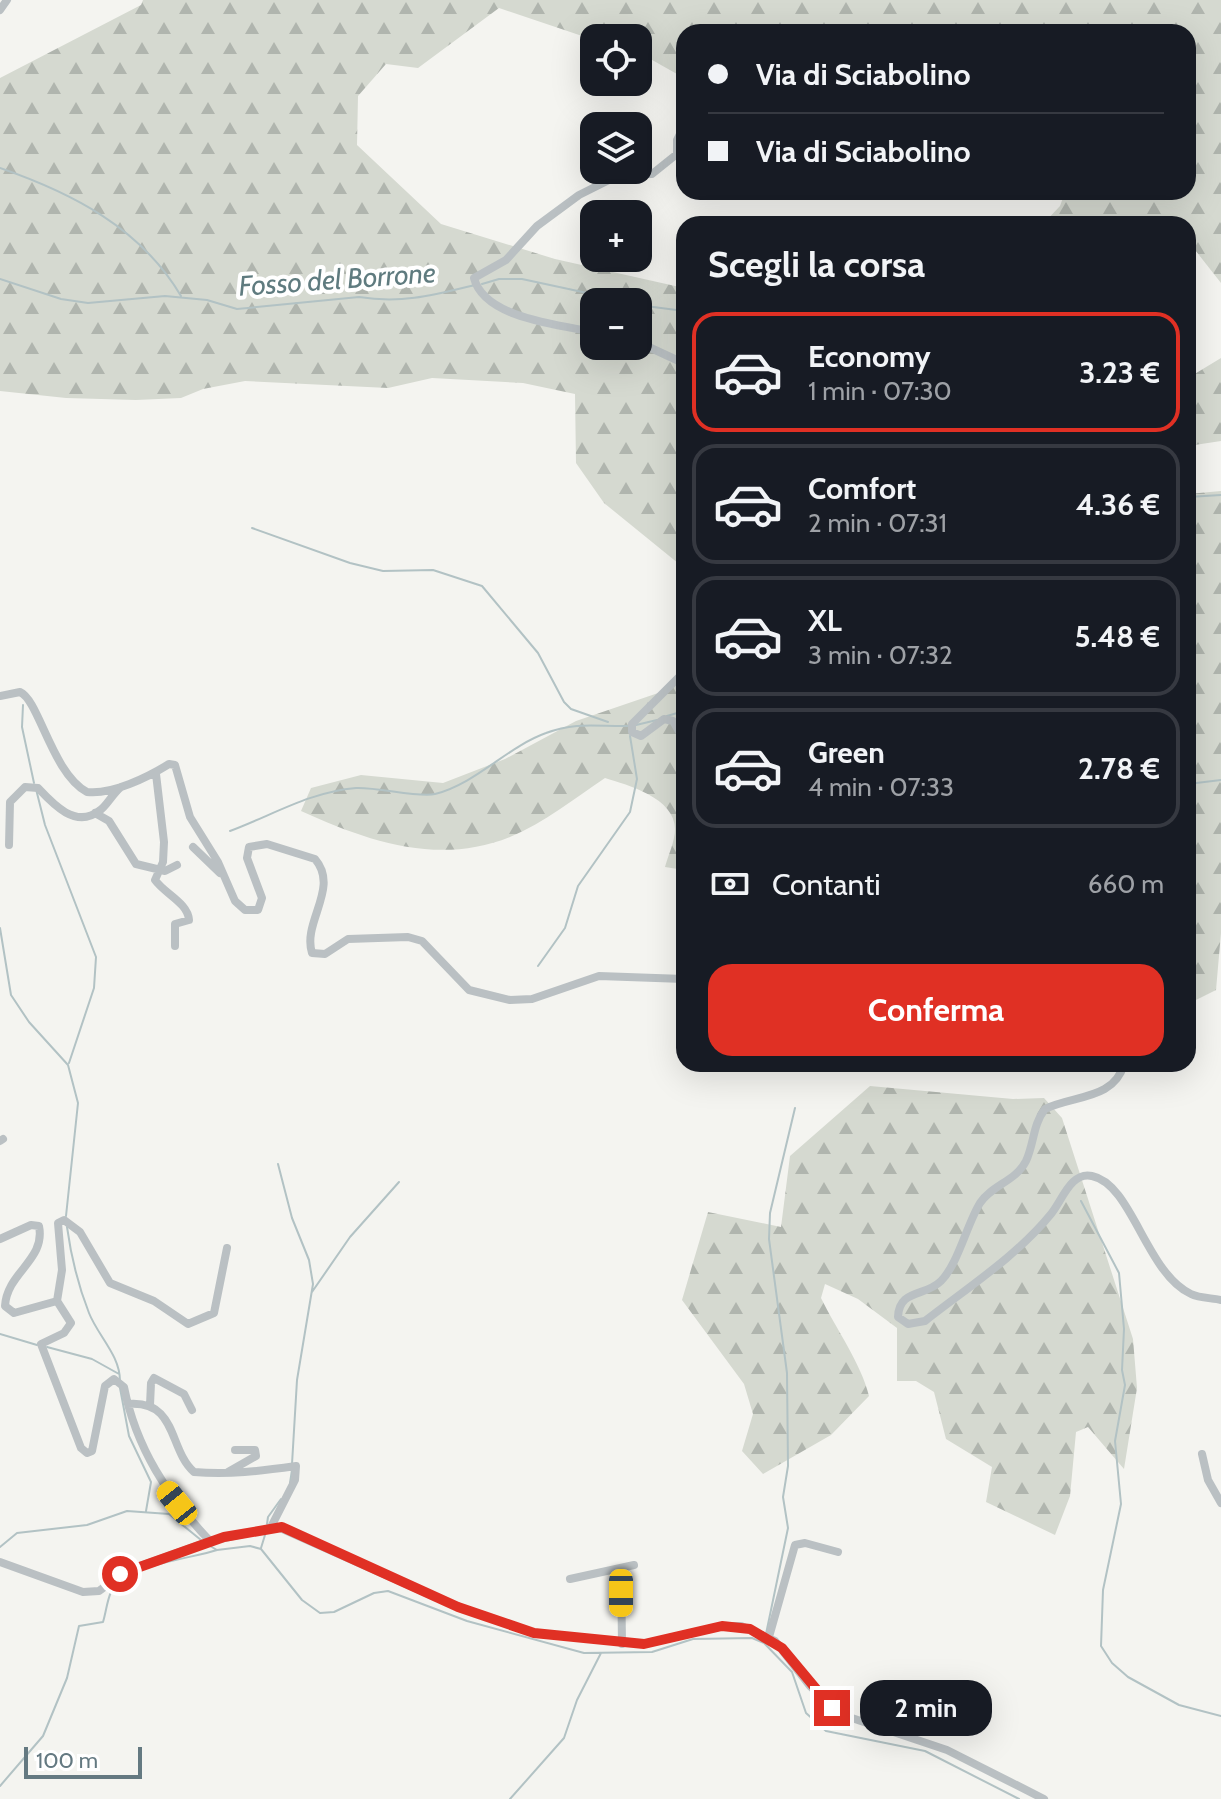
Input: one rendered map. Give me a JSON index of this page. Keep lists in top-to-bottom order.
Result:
{
  "water": ["Fosso del Borrone"],
  "scale_bar": "100 m",
  "page": {
    "map_buttons": ["+", "−"],
    "banner": ["Via di Sciabolino", "Via di Sciabolino"],
    "heading": "Scegli la corsa",
    "list": [
      {
        "name": "Economy",
        "note": "1 min · 07:30",
        "value": "3.23 €"
      },
      {
        "name": "Comfort",
        "note": "2 min · 07:31",
        "value": "4.36 €"
      },
      {
        "name": "XL",
        "note": "3 min · 07:32",
        "value": "5.48 €"
      },
      {
        "name": "Green",
        "note": "4 min · 07:33",
        "value": "2.78 €"
      }
    ],
    "pay": ["Contanti", "660 m"],
    "buttons": "Conferma",
    "bubble": "2 min",
    "scale": "100 m"
  }
}
